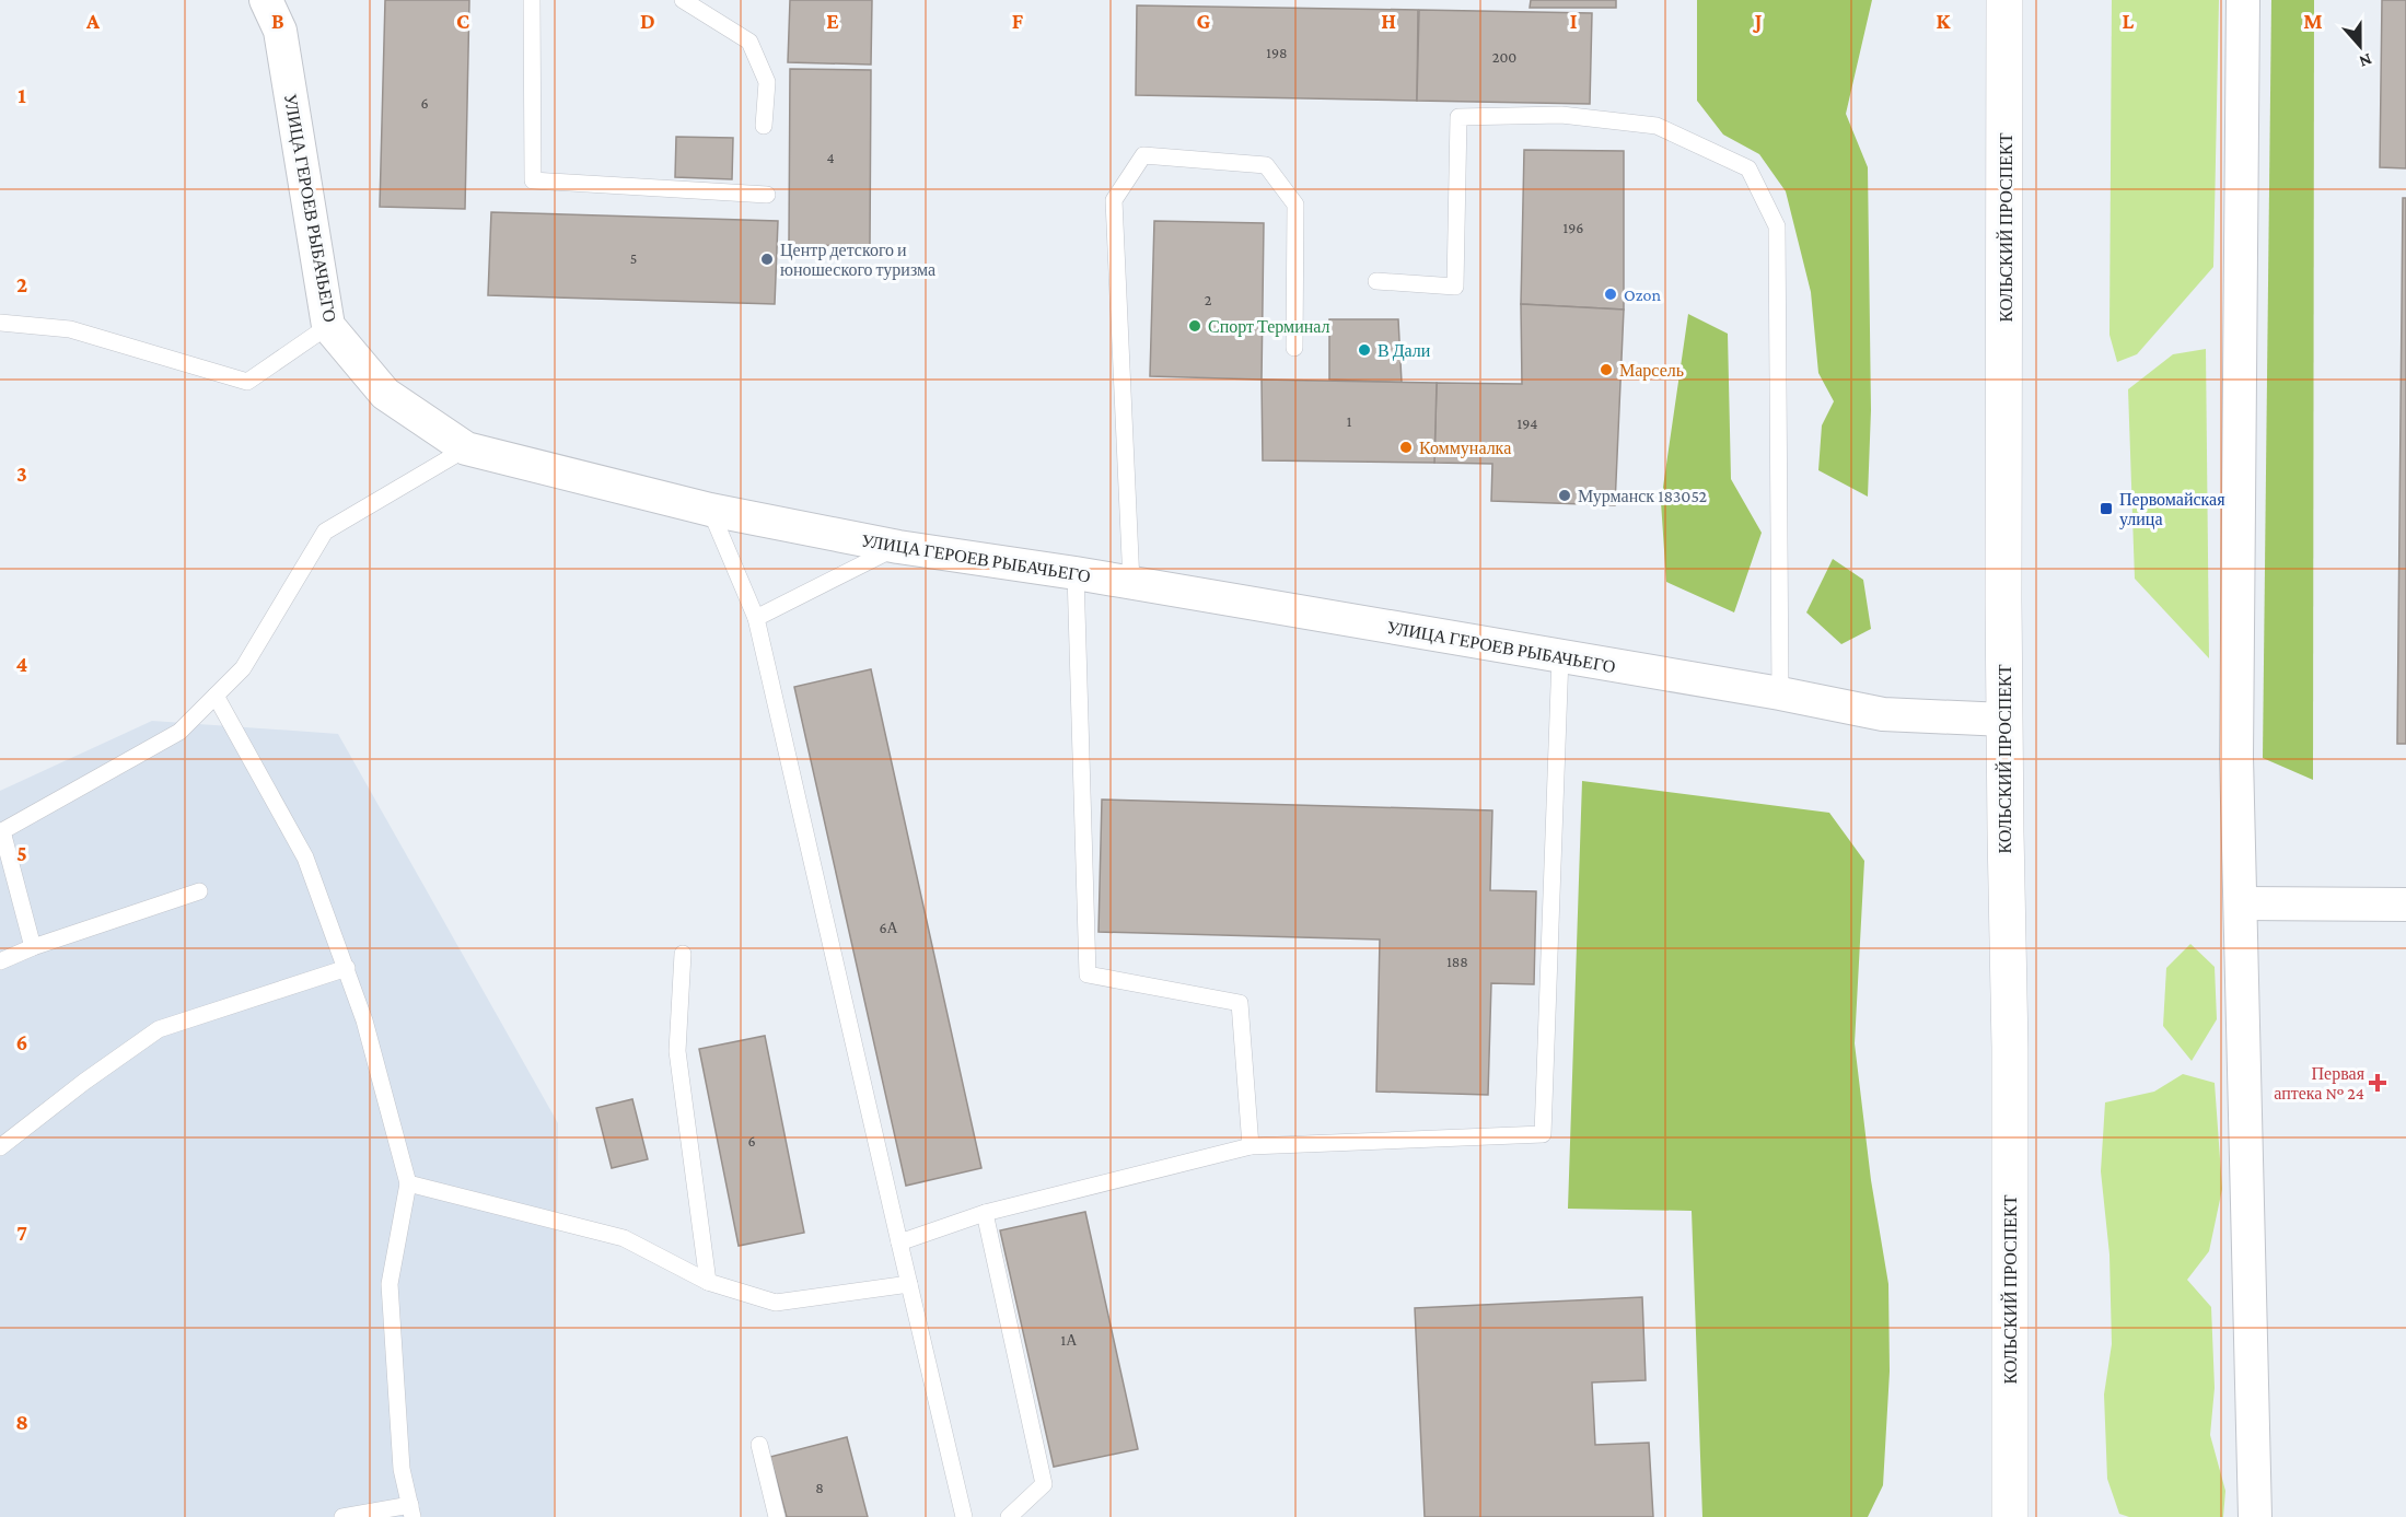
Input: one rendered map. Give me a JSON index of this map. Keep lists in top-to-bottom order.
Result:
{
  "streets": {
    "main road": ["КОЛЬСКИЙ ПРОСПЕКТ"],
    "street": ["УЛИЦА ГЕРОЕВ РЫБАЧЬЕГО"]
  },
  "crossings": [
    ["УЛИЦА ГЕРОЕВ РЫБАЧЬЕГО", "КОЛЬСКИЙ ПРОСПЕКТ"]
  ],
  "places": {
    "other": [
      "Центр детского и юношеского туризма",
      "Ozon",
      "Спорт Терминал",
      "В Дали",
      "Марсель",
      "Коммуналка",
      "Мурманск 183052"
    ],
    "transit": ["Первомайская улица"],
    "health": ["Первая аптека № 24"]
  },
  "house_numbers": [
    "198",
    "200",
    "6",
    "4",
    "196",
    "5",
    "2",
    "1",
    "194",
    "6А",
    "188",
    "6",
    "1А",
    "8"
  ],
  "north": "bottom",
  "grid": {
    "columns": [
      "A",
      "B",
      "C",
      "D",
      "E",
      "F",
      "G",
      "H",
      "I",
      "J",
      "K",
      "L",
      "M"
    ],
    "rows": [
      "1",
      "2",
      "3",
      "4",
      "5",
      "6",
      "7",
      "8"
    ]
  }
}
